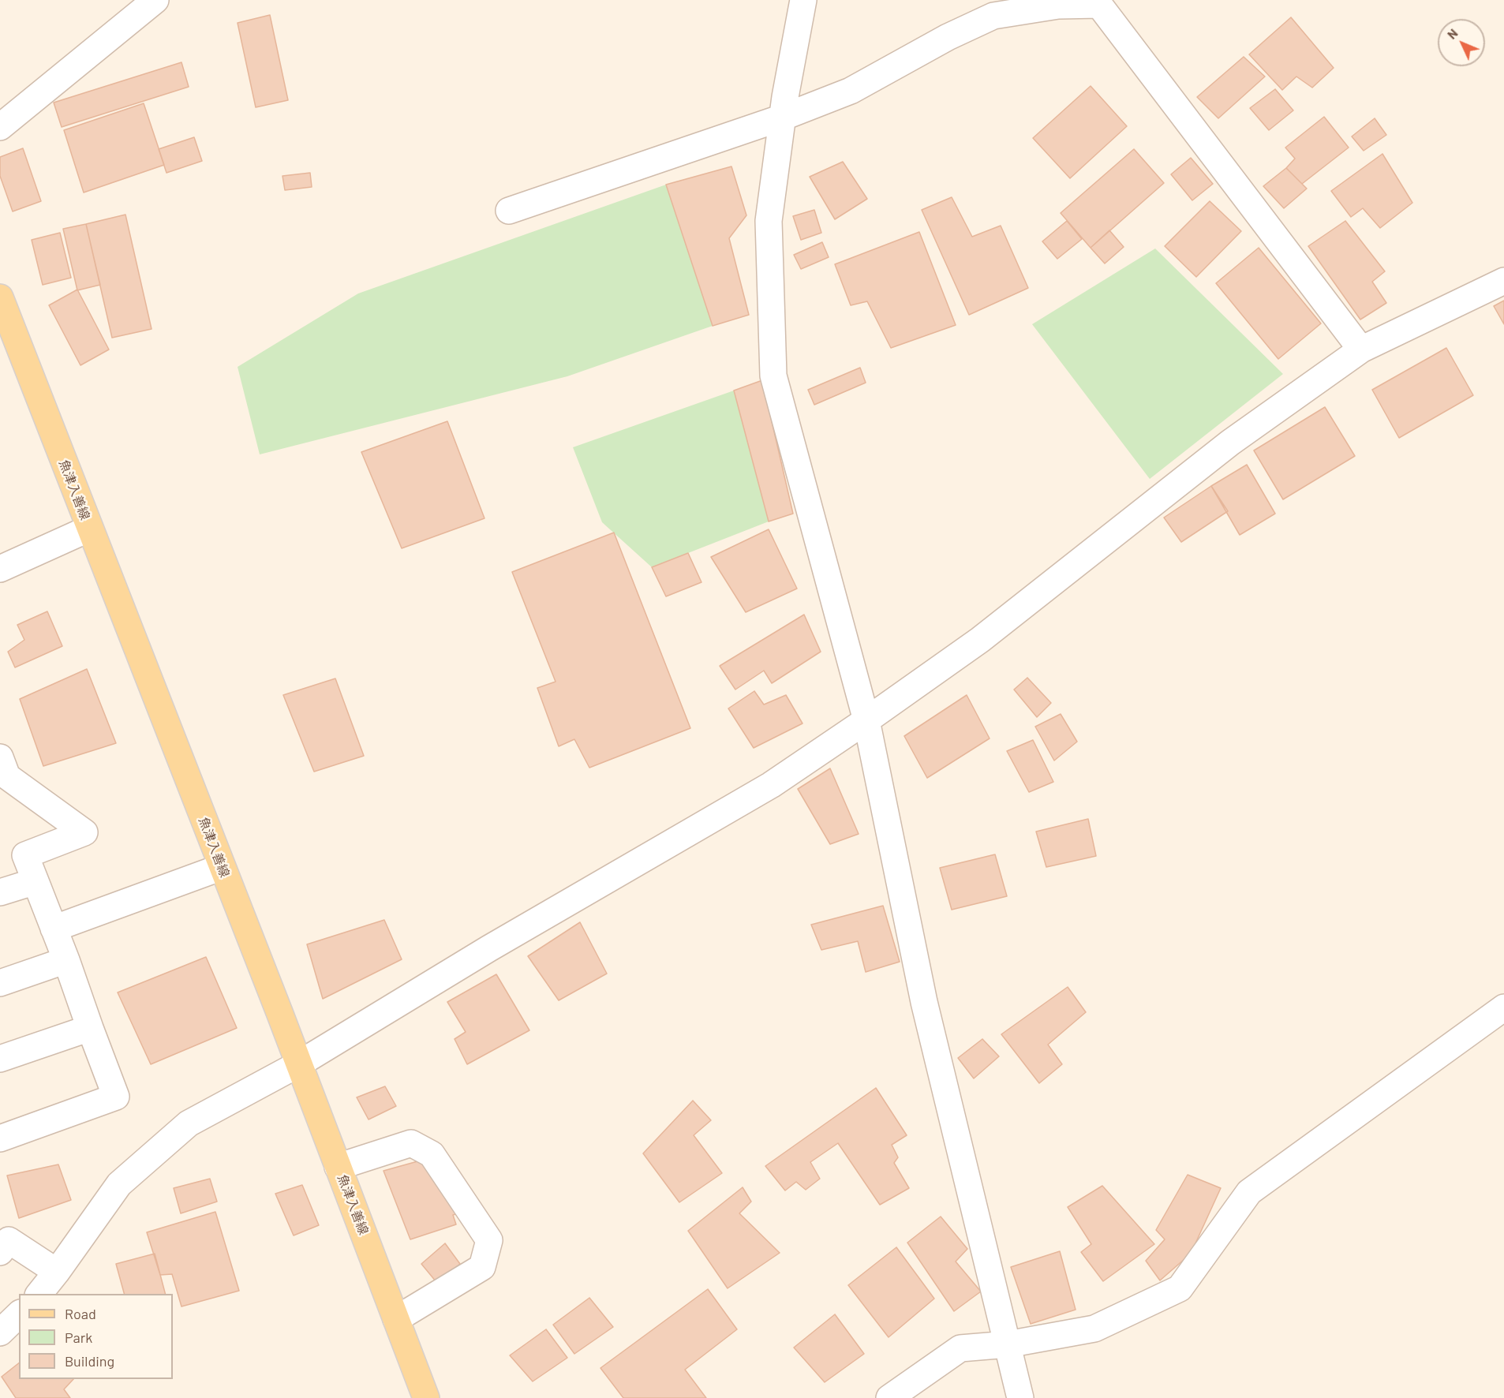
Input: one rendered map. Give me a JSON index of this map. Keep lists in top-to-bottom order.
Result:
{
  "streets": {
    "main road": ["魚津入善線"]
  },
  "legend": ["Road", "Park", "Building"],
  "north": "top left"
}
